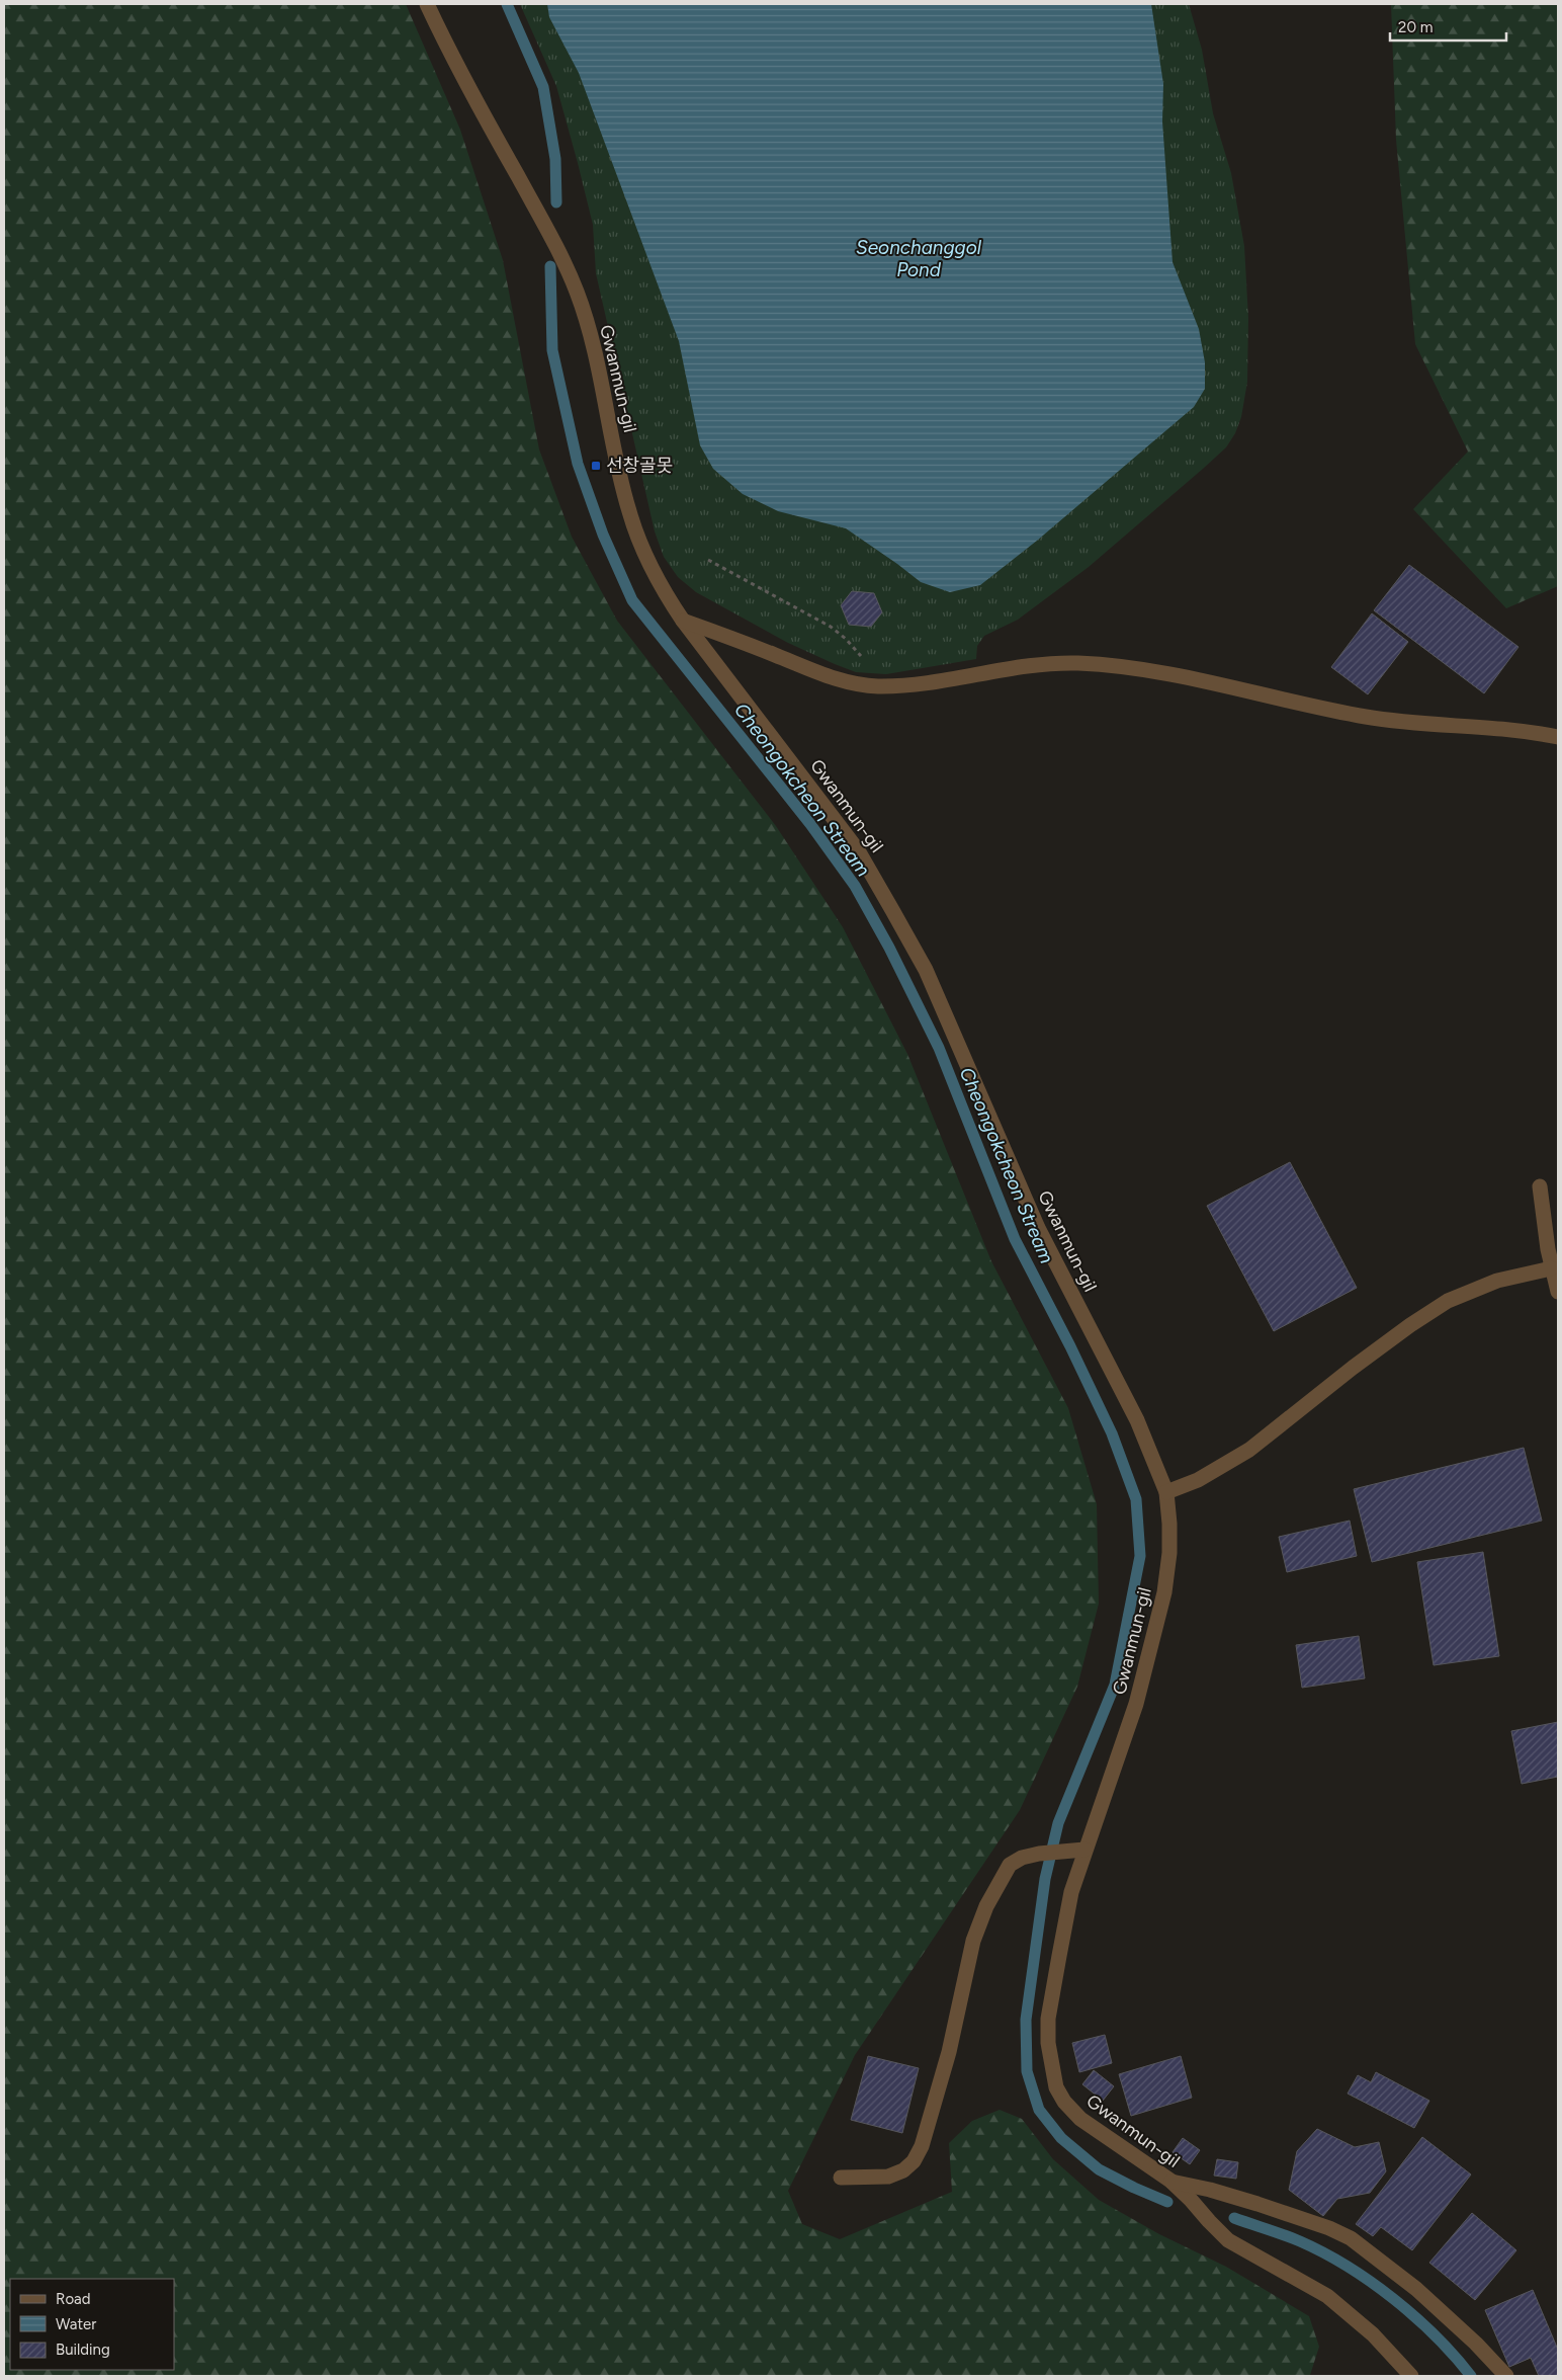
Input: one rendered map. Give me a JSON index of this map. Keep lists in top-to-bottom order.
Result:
{
  "streets": {
    "street": ["Gwanmun-gil"]
  },
  "water": ["Seonchanggol Pond", "Cheongokcheon Stream"],
  "places": {
    "transit": ["선창골못"]
  },
  "legend": ["Road", "Water", "Building"],
  "scale_bar": "20 m"
}
